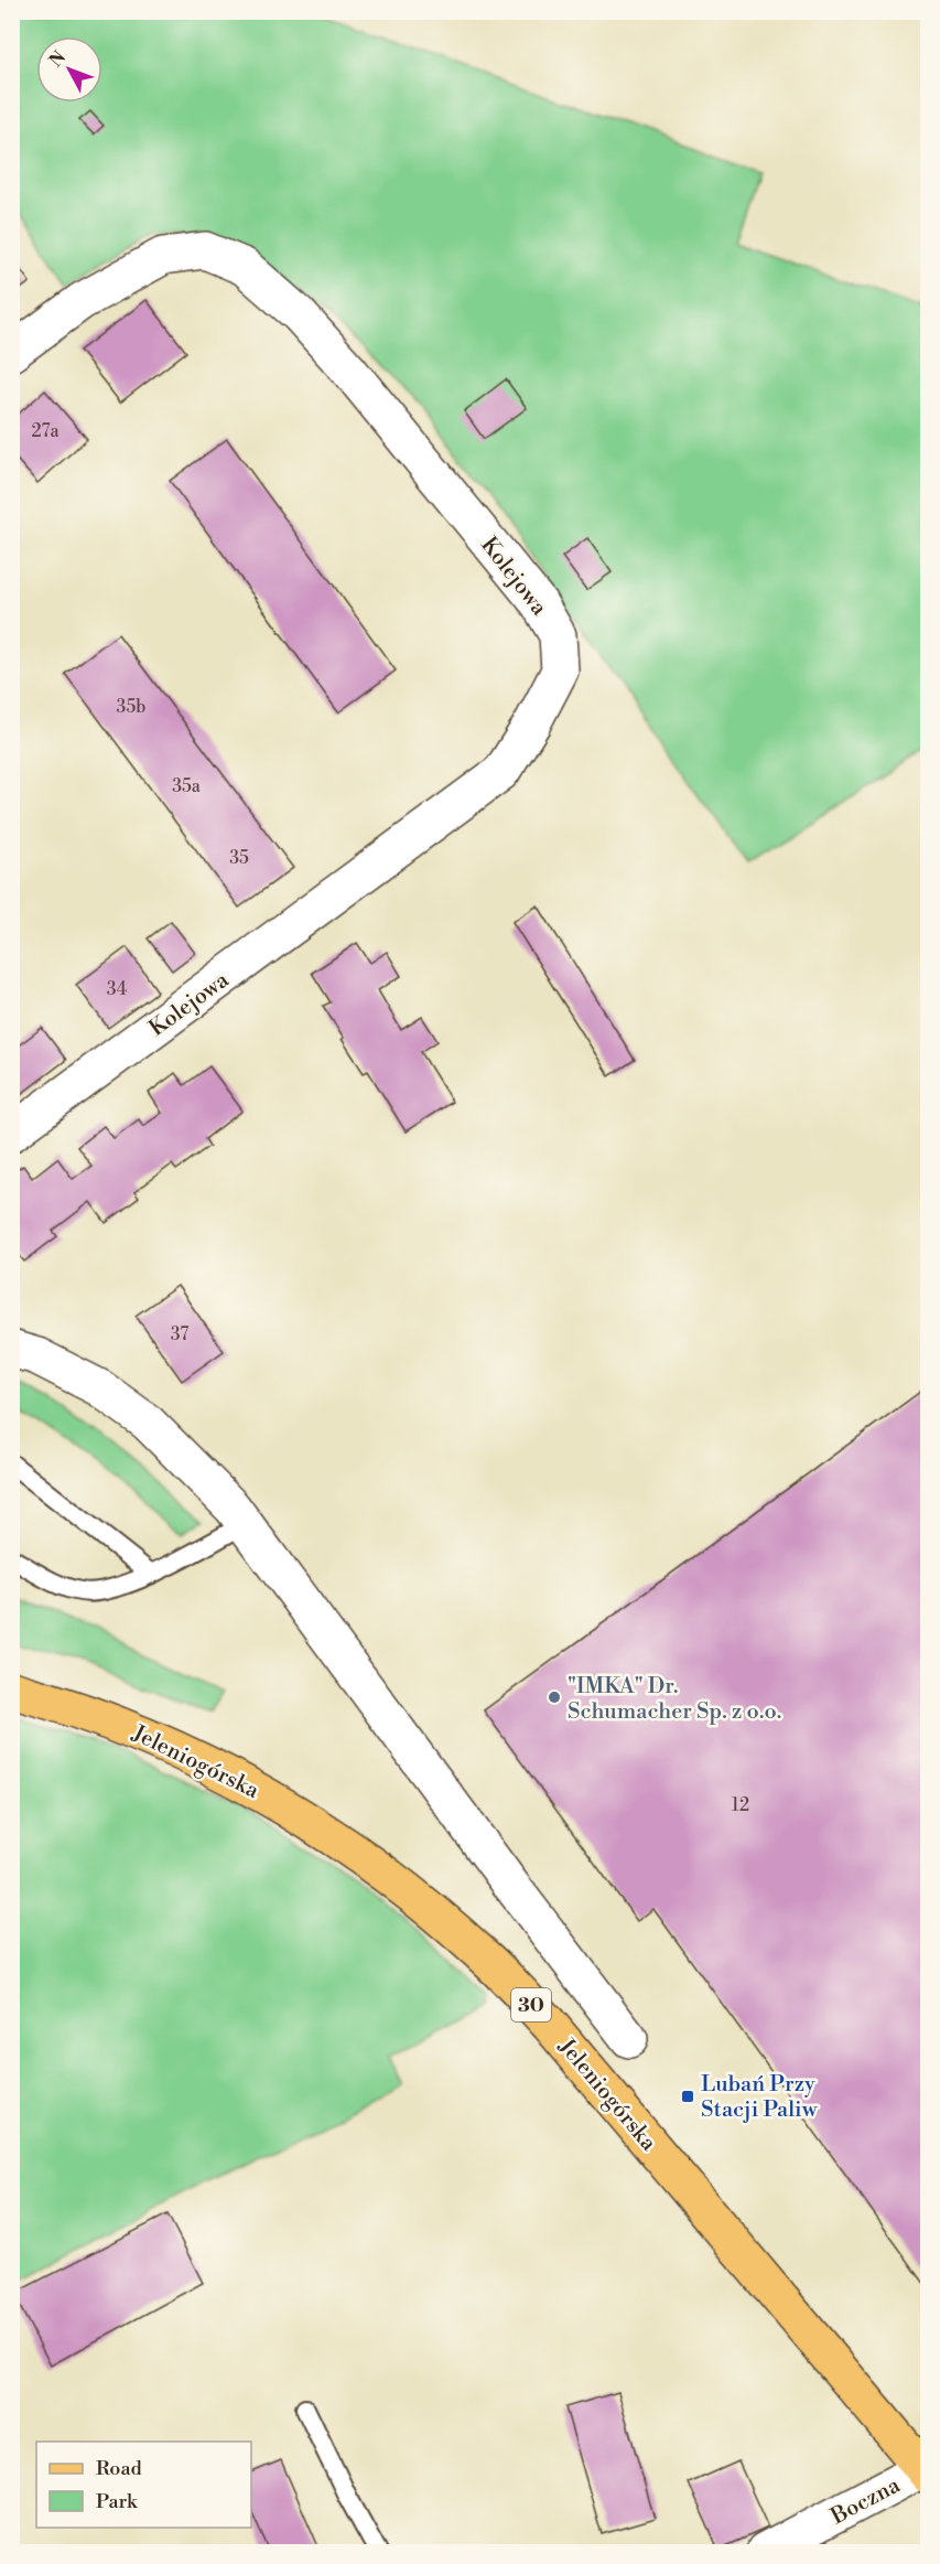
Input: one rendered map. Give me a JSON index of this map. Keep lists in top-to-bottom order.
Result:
{
  "streets": {
    "main road": ["Jeleniogórska", "30"],
    "street": ["Kolejowa", "Boczna"]
  },
  "crossings": [
    ["Jeleniogórska", "Boczna"]
  ],
  "places": {
    "other": ["\"IMKA\" Dr. Schumacher Sp. z o.o."],
    "transit": ["Lubań Przy Stacji Paliw"]
  },
  "house_numbers": [
    "27a",
    "35b",
    "35a",
    "35",
    "34",
    "37",
    "12"
  ],
  "legend": ["Road", "Park"],
  "north": "top left"
}
